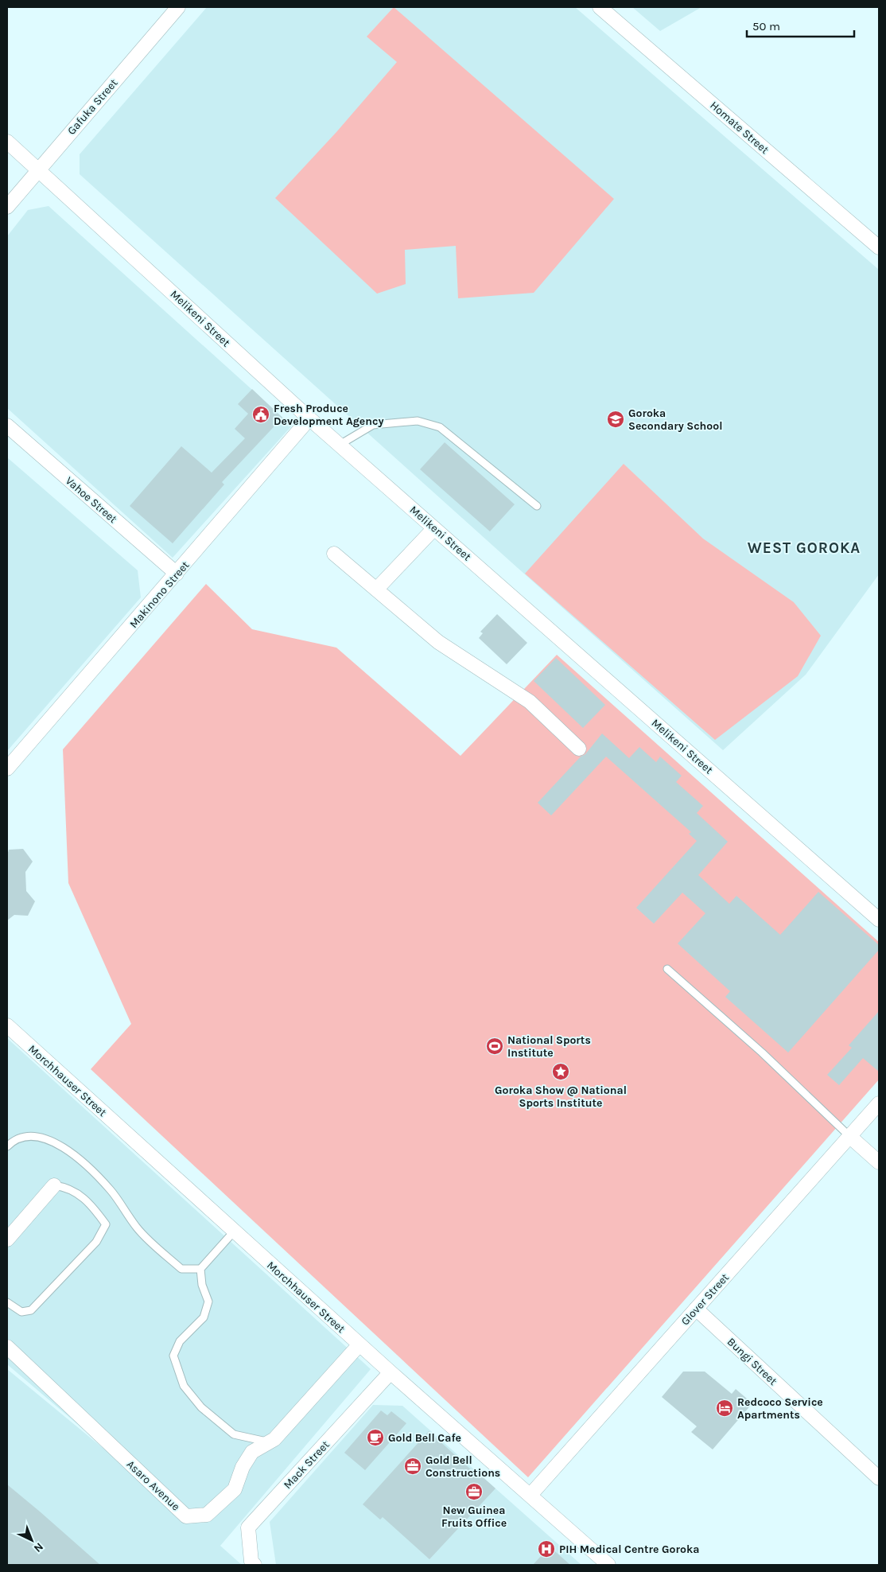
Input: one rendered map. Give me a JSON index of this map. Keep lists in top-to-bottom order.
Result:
{
  "streets": {
    "street": [
      "Gafuka Street",
      "Homate Street",
      "Melikeni Street",
      "Vahoe Street",
      "Makinono Street",
      "Morchhauser Street",
      "Glover Street",
      "Bungi Street",
      "Mack Street",
      "Asaro Avenue"
    ]
  },
  "crossings": [
    ["Gafuka Street", "Melikeni Street"],
    ["Melikeni Street", "Makinono Street"],
    ["Vahoe Street", "Makinono Street"],
    ["Morchhauser Street", "Glover Street"],
    ["Morchhauser Street", "Mack Street"],
    ["Morchhauser Street", "Asaro Avenue"],
    ["Glover Street", "Bungi Street"]
  ],
  "districts": ["WEST GOROKA"],
  "places": {
    "public building": ["Fresh Produce Development Agency"],
    "school or university": ["Goroka Secondary School"],
    "sports": ["National Sports Institute"],
    "place": ["Goroka Show @ National Sports Institute"],
    "hotel": ["Redcoco Service Apartments"],
    "cafe": ["Gold Bell Cafe"],
    "office": ["Gold Bell Constructions", "New Guinea Fruits Office"],
    "hospital": ["PIH Medical Centre Goroka"]
  },
  "scale_bar": "50 m",
  "north": "bottom right"
}
